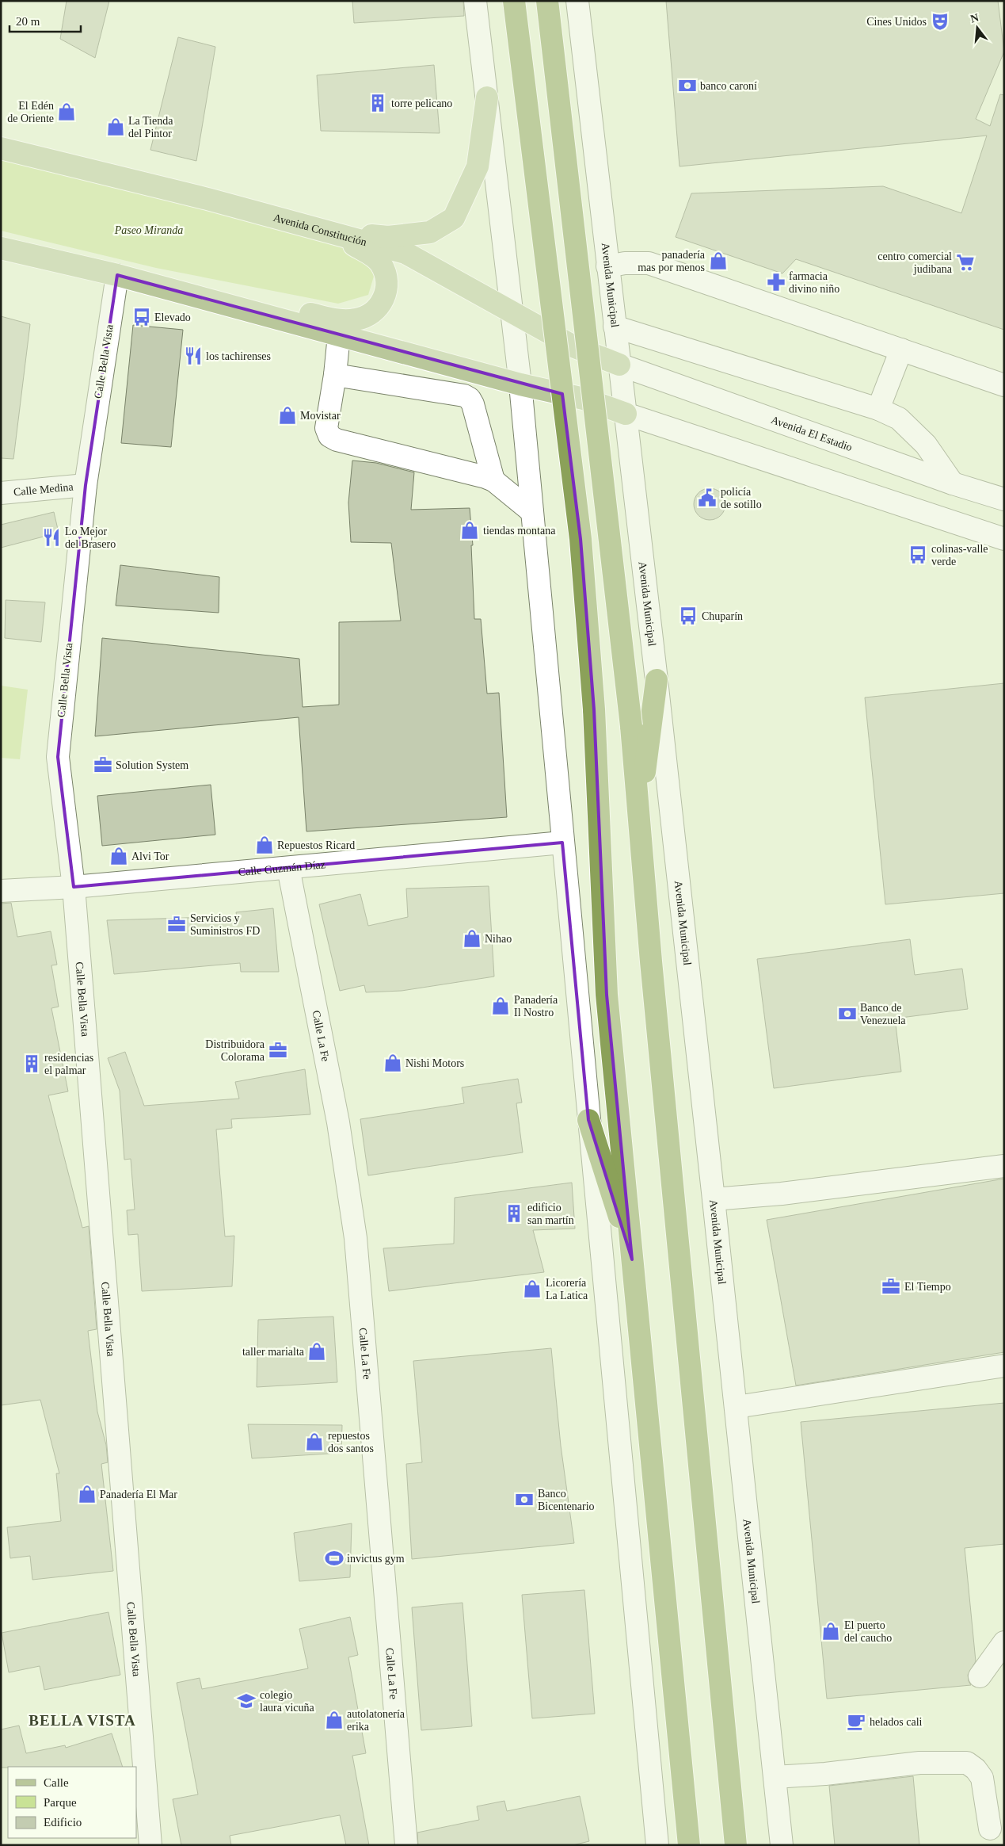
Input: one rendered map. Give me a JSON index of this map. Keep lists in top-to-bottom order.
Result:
{
  "streets": {
    "main road": ["Avenida Constitución"],
    "street": [
      "Avenida Municipal",
      "Calle Bella Vista",
      "Avenida El Estadio",
      "Calle Medina",
      "Calle Guzmán Díaz",
      "Calle La Fe"
    ]
  },
  "crossings": [
    ["Avenida Constitución", "Avenida Municipal"],
    ["Avenida Constitución", "Avenida El Estadio"],
    ["Avenida Municipal", "Avenida El Estadio"],
    ["Calle Bella Vista", "Calle Medina"],
    ["Calle Bella Vista", "Calle Guzmán Díaz"],
    ["Calle Guzmán Díaz", "Calle La Fe"]
  ],
  "districts": ["BELLA VISTA"],
  "parks": ["Paseo Miranda"],
  "places": {
    "theatre": ["Cines Unidos"],
    "bank": ["banco caroní", "Banco de Venezuela", "Banco Bicentenario"],
    "building": ["torre pelicano", "residencias el palmar", "edificio san martín"],
    "shop": [
      "El Edén de Oriente",
      "La Tienda del Pintor",
      "panadería mas por menos",
      "Movistar",
      "tiendas montana",
      "Repuestos Ricard",
      "Alvi Tor",
      "Nihao",
      "Panadería Il Nostro",
      "Nishi Motors",
      "Licorería La Latica",
      "taller marialta",
      "repuestos dos santos",
      "Panadería El Mar",
      "El puerto del caucho",
      "autolatonería erika"
    ],
    "supermarket": ["centro comercial judibana"],
    "pharmacy": ["farmacia divino niño"],
    "bus stop": ["Elevado", "colinas-valle verde", "Chuparín"],
    "restaurant": ["los tachirenses", "Lo Mejor del Brasero"],
    "public building": ["policía de sotillo"],
    "office": [
      "Solution System",
      "Servicios y Suministros FD",
      "Distribuidora Colorama",
      "El Tiempo"
    ],
    "sports": ["invictus gym"],
    "school or university": ["colegio laura vicuña"],
    "cafe": ["helados cali"]
  },
  "legend": ["Calle", "Parque", "Edificio"],
  "scale_bar": "20 m",
  "north": "top"
}
